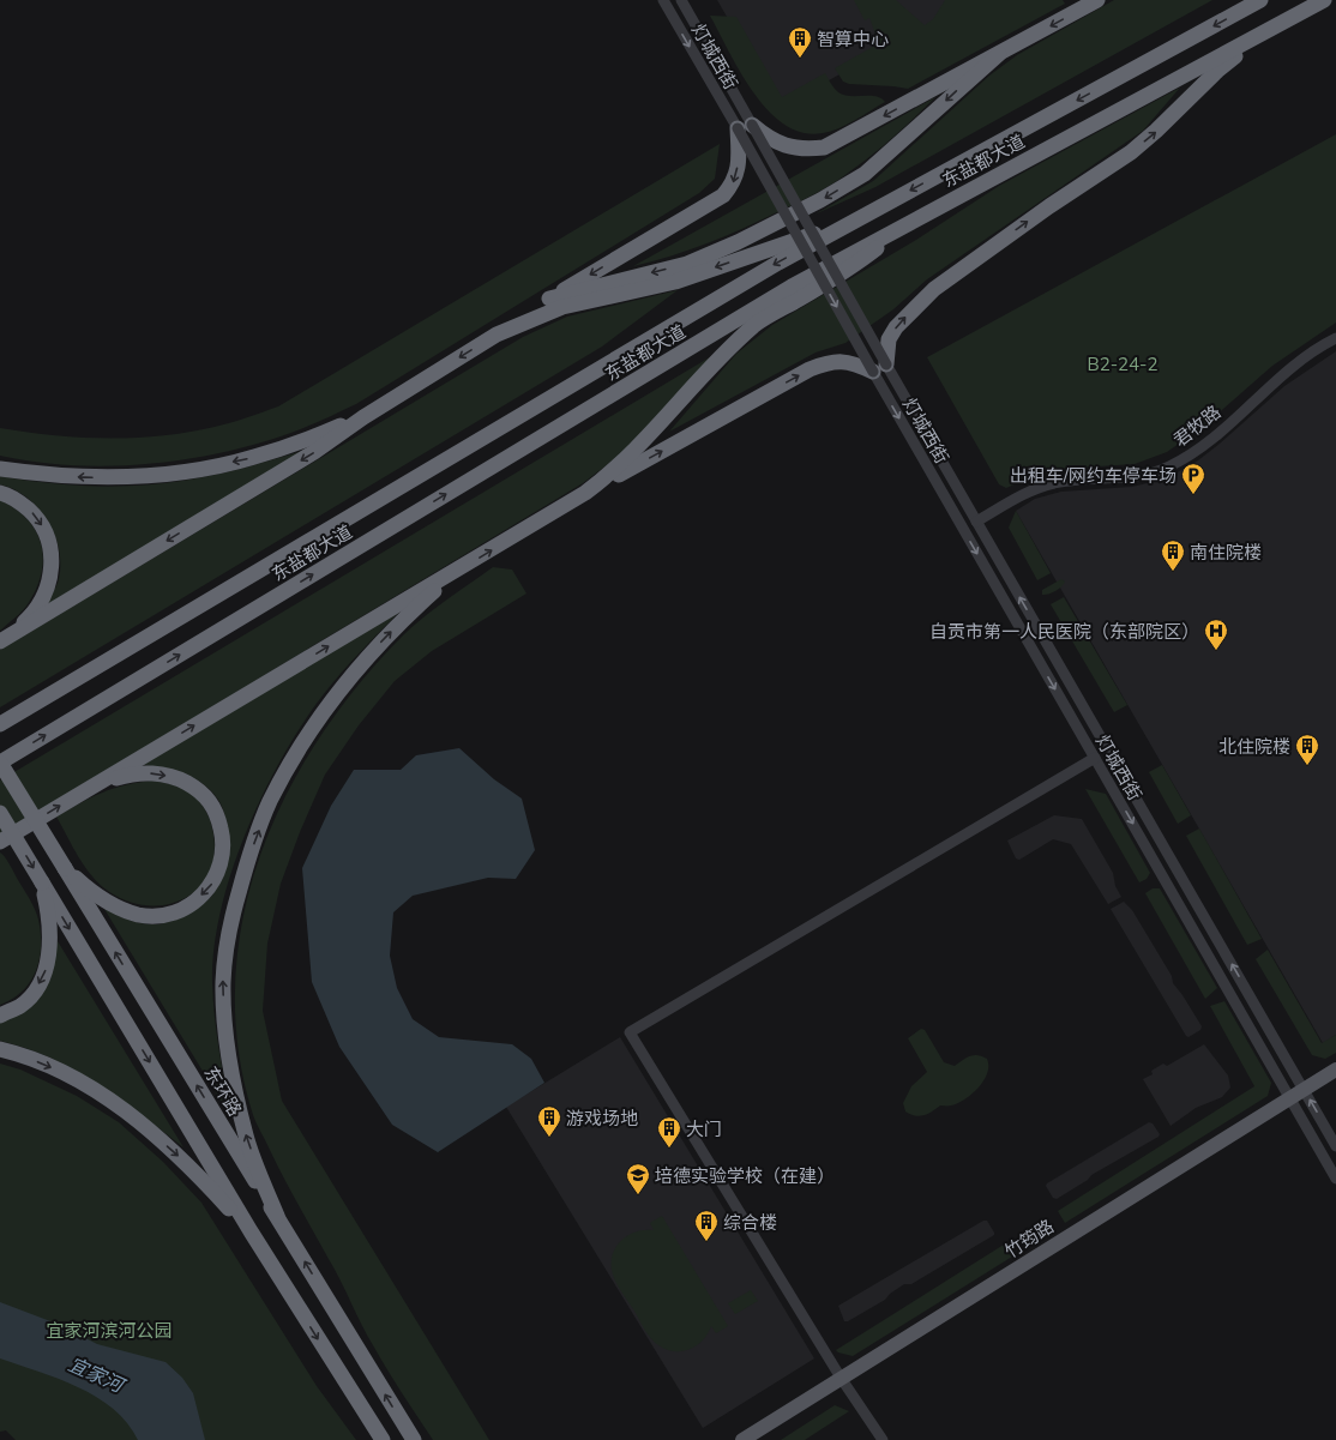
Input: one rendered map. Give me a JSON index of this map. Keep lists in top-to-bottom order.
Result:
{
  "streets": {
    "highway": ["东盐都大道", "东环路"],
    "main road": ["竹筠路"],
    "street": ["灯城西街", "君牧路"]
  },
  "crossings": [
    ["灯城西街", "君牧路"],
    ["灯城西街", "竹筠路"],
    ["东盐都大道", "东环路"]
  ],
  "water": ["宜家河"],
  "parks": ["B2-24-2", "宜家河滨河公园"],
  "places": {
    "building": [
      "智算中心",
      "南住院楼",
      "北住院楼",
      "游戏场地",
      "大门",
      "综合楼"
    ],
    "parking": ["出租车/网约车停车场"],
    "hospital": ["自贡市第一人民医院（东部院区）"],
    "school or university": ["培德实验学校（在建）"]
  }
}
